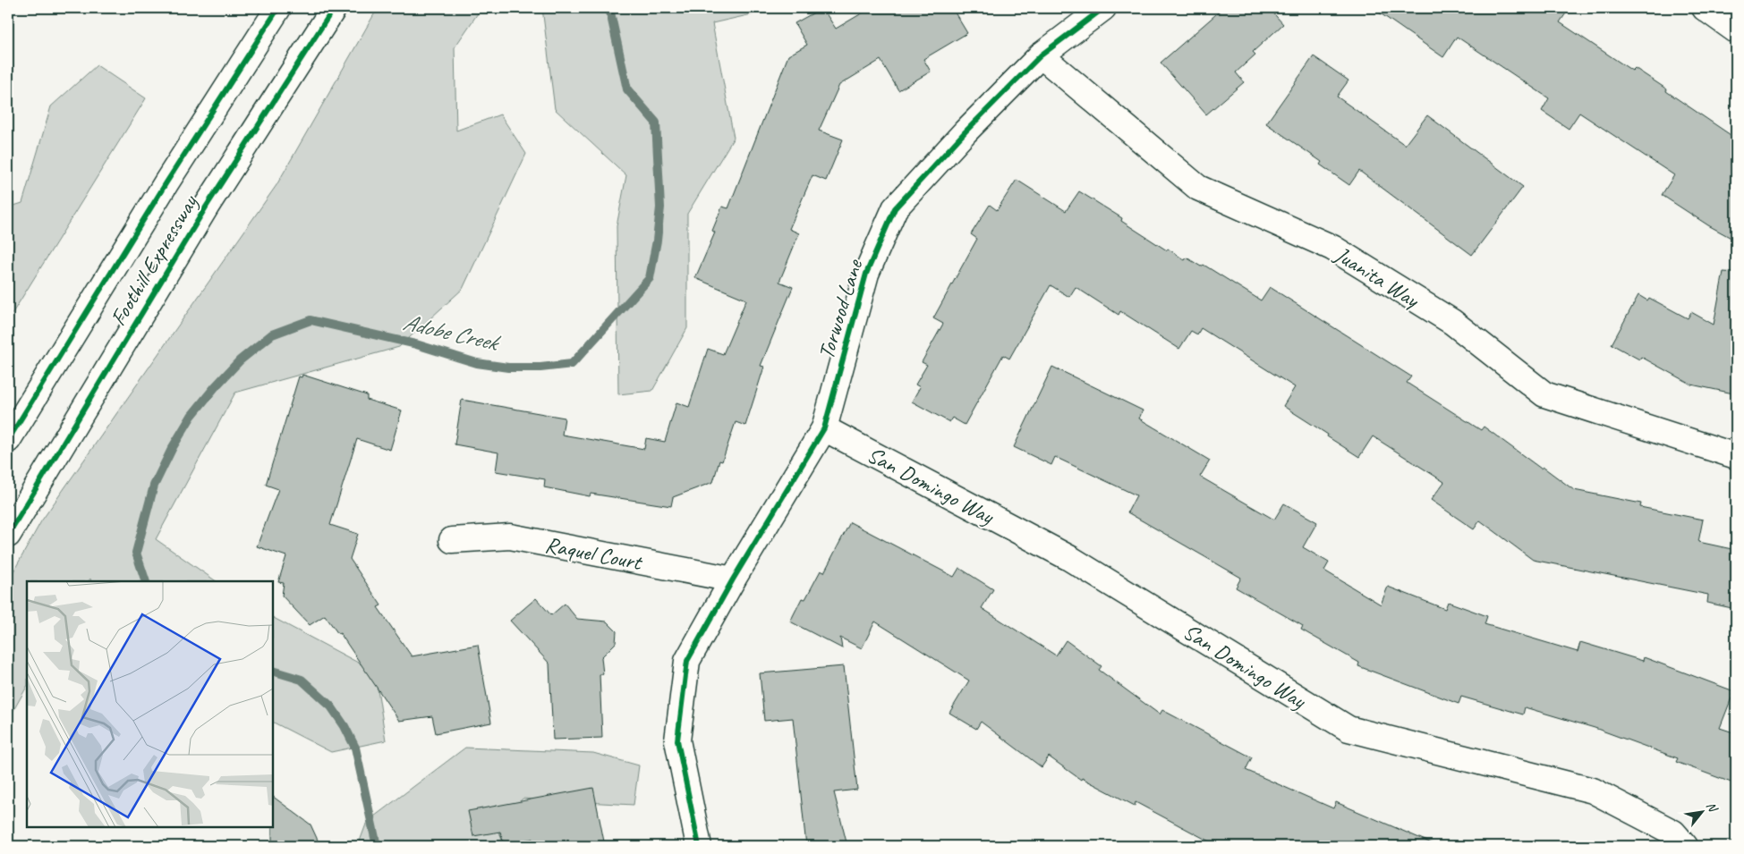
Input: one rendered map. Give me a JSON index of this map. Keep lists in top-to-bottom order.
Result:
{
  "streets": {
    "main road": [
      "Foothill Expressway",
      "Juanita Way",
      "Torwood Lane",
      "San Domingo Way",
      "Raquel Court"
    ]
  },
  "crossings": [
    ["Juanita Way", "Torwood Lane"],
    ["Torwood Lane", "San Domingo Way"],
    ["Torwood Lane", "Raquel Court"]
  ],
  "water": ["Adobe Creek"],
  "north": "top right"
}
